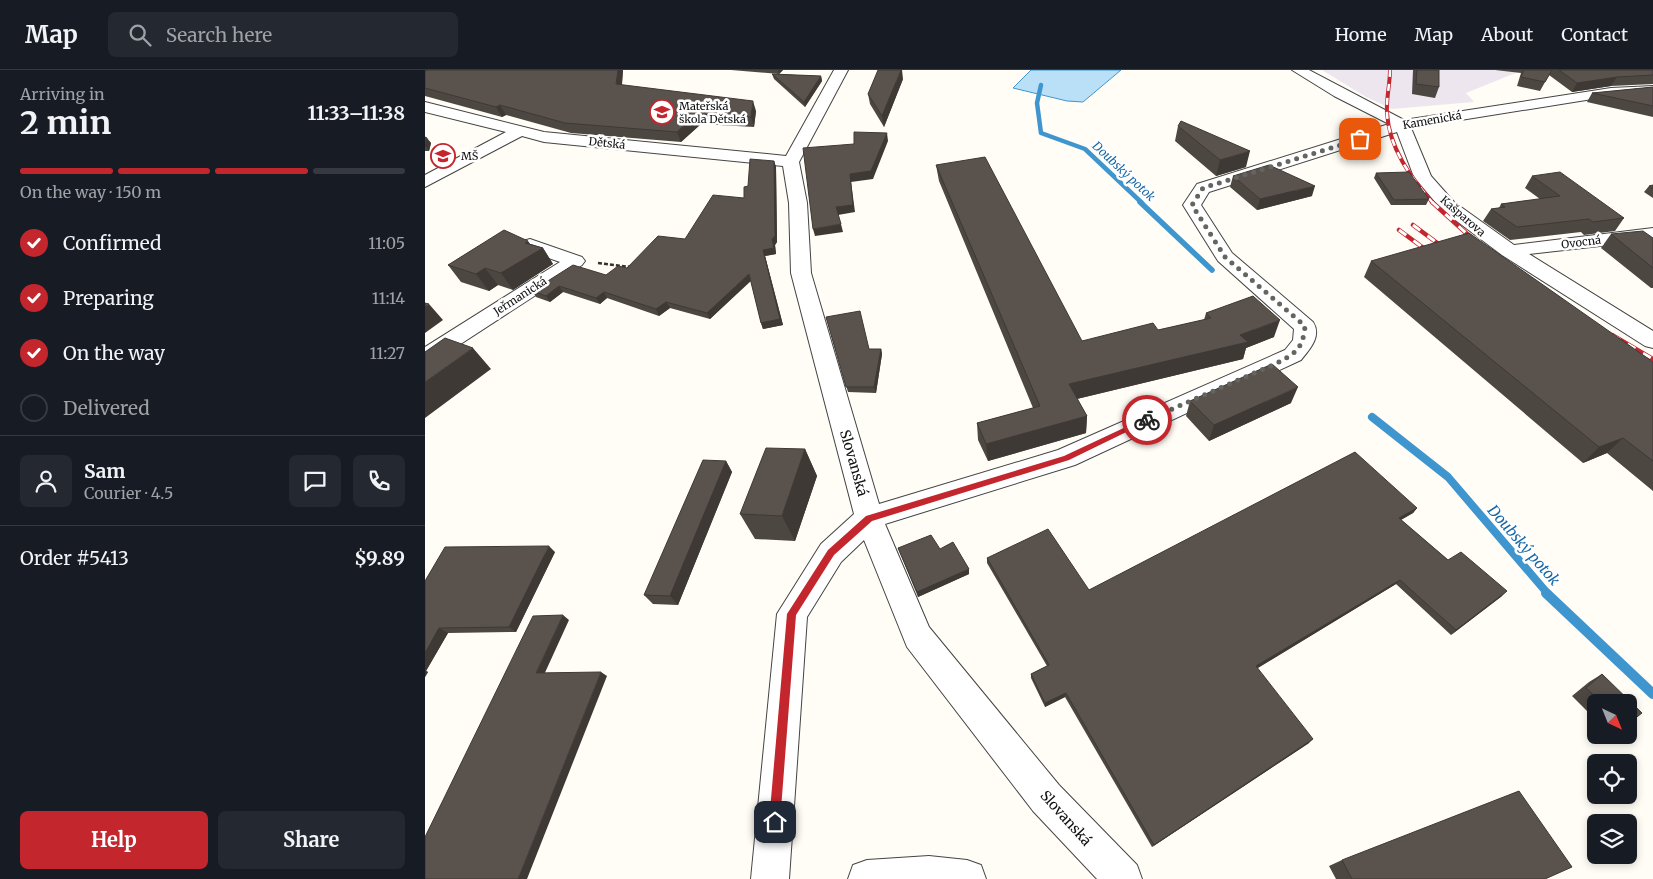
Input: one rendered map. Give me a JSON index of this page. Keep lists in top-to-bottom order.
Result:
{
  "streets": {
    "street": [
      "Kamenická",
      "Dětská",
      "Kašparova",
      "Ovocná",
      "Jeřmanická",
      "Slovanská"
    ]
  },
  "crossings": [
    ["Kamenická", "Kašparova"],
    ["Kamenická", "Slovanská"],
    ["Dětská", "Slovanská"],
    ["Kašparova", "Ovocná"]
  ],
  "water": ["Doubský potok"],
  "places": {
    "school or university": ["Mateřská škola Dětská", "MŠ"]
  },
  "north": "bottom right",
  "page": {
    "header": "Map",
    "search": "Search here",
    "nav": [
      "Home",
      "Map",
      "About",
      "Contact"
    ],
    "heading": ["2 min", "Arriving in", "11:33–11:38"],
    "panel": [
      "Sam",
      "Courier · 4.5",
      "Order #5413",
      "$9.89"
    ],
    "bar": "On the way · 150 m",
    "list": [
      ["Confirmed", "11:05"],
      ["Preparing", "11:14"],
      ["On the way", "11:27"],
      "Delivered"
    ],
    "buttons": ["Help", "Share"]
  }
}
